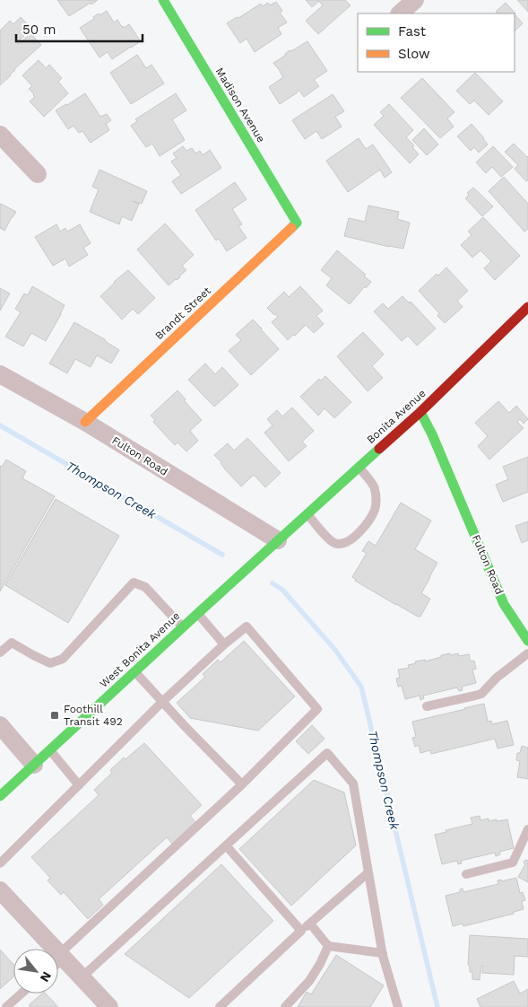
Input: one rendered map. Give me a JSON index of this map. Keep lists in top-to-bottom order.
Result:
{
  "streets": {
    "street": [
      "Madison Avenue",
      "Brandt Street",
      "Bonita Avenue",
      "Fulton Road",
      "West Bonita Avenue"
    ]
  },
  "crossings": [
    ["Madison Avenue", "Brandt Street"],
    ["Brandt Street", "Fulton Road"],
    ["Bonita Avenue", "Fulton Road"],
    ["Bonita Avenue", "West Bonita Avenue"],
    ["Fulton Road", "West Bonita Avenue"]
  ],
  "water": ["Thompson Creek"],
  "places": {
    "transit": ["Foothill Transit 492"]
  },
  "legend": ["Fast", "Slow"],
  "scale_bar": "50 m",
  "north": "bottom right"
}
